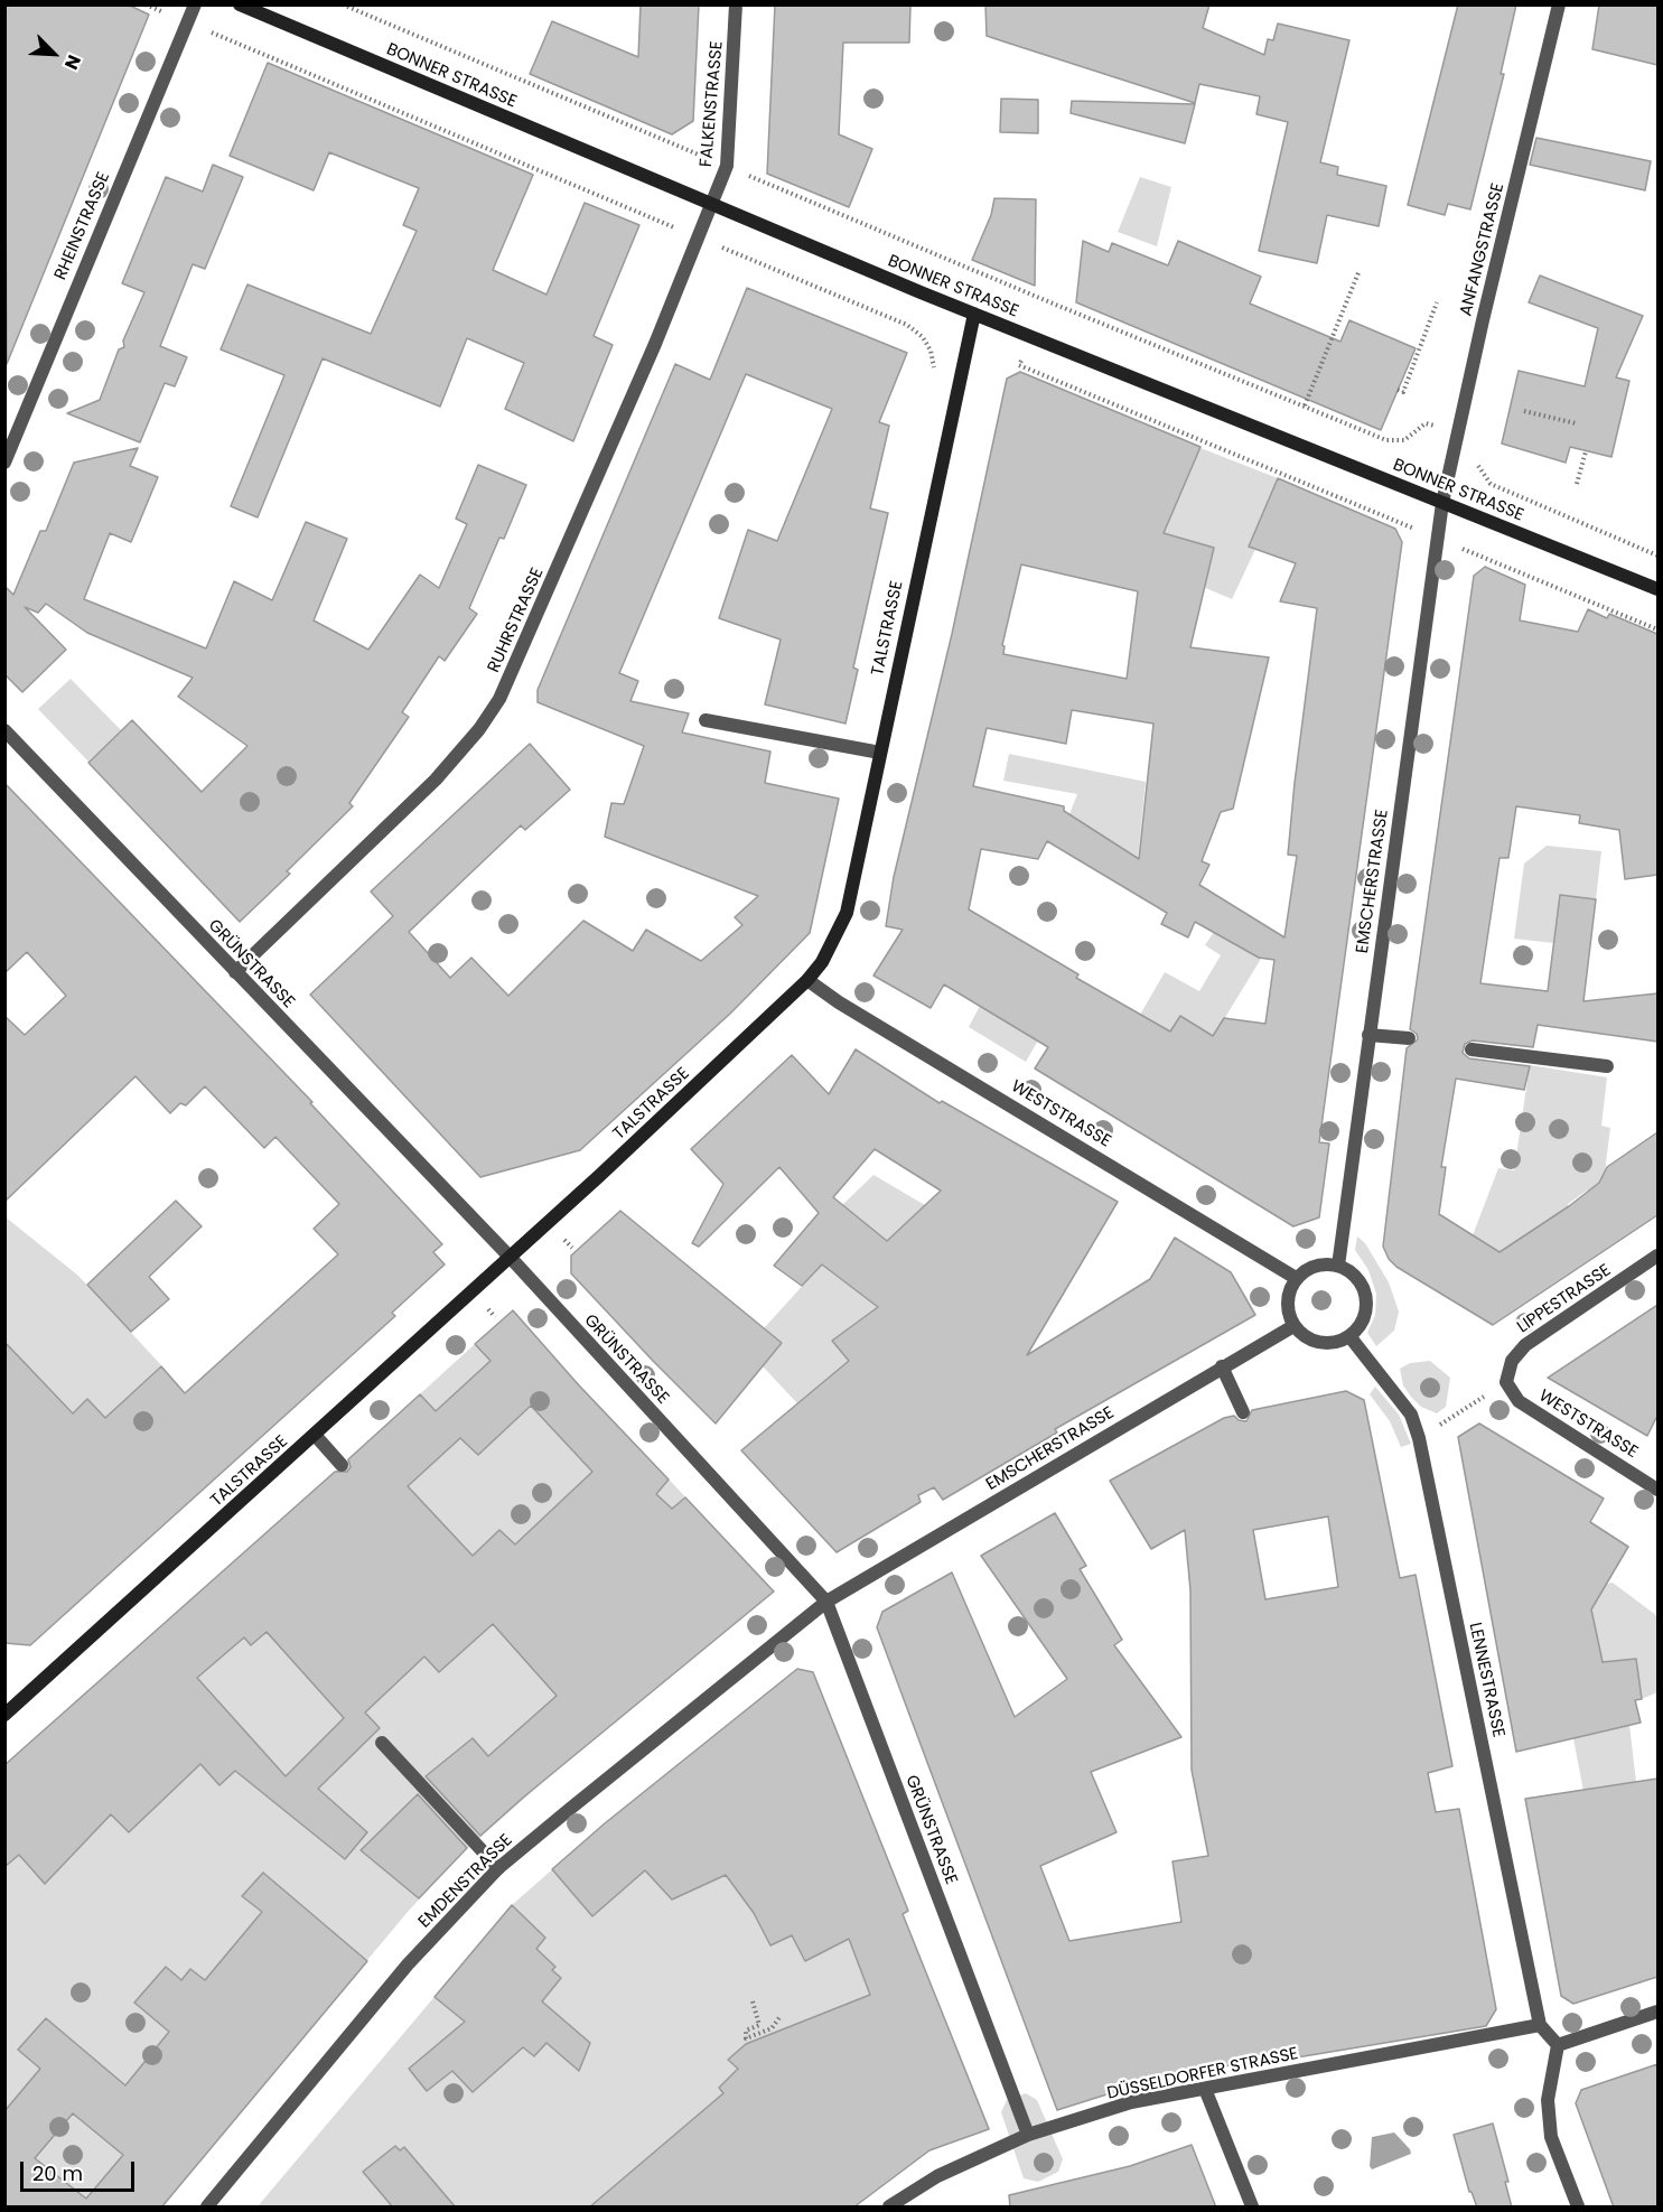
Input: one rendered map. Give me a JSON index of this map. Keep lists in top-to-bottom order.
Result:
{
  "streets": {
    "main road": ["BONNER STRASSE", "TALSTRASSE"],
    "street": [
      "FALKENSTRASSE",
      "RHEINSTRASSE",
      "ANFANGSTRASSE",
      "RUHRSTRASSE",
      "EMSCHERSTRASSE",
      "GRÜNSTRASSE",
      "WESTSTRASSE",
      "LIPPESTRASSE",
      "LENNESTRASSE",
      "EMDENSTRASSE",
      "DÜSSELDORFER STRASSE"
    ]
  },
  "crossings": [
    ["BONNER STRASSE", "FALKENSTRASSE"],
    ["BONNER STRASSE", "ANFANGSTRASSE"],
    ["BONNER STRASSE", "RUHRSTRASSE"],
    ["BONNER STRASSE", "TALSTRASSE"],
    ["BONNER STRASSE", "EMSCHERSTRASSE"],
    ["FALKENSTRASSE", "RUHRSTRASSE"],
    ["ANFANGSTRASSE", "EMSCHERSTRASSE"],
    ["RUHRSTRASSE", "GRÜNSTRASSE"],
    ["TALSTRASSE", "GRÜNSTRASSE"],
    ["TALSTRASSE", "WESTSTRASSE"],
    ["EMSCHERSTRASSE", "GRÜNSTRASSE"],
    ["EMSCHERSTRASSE", "WESTSTRASSE"],
    ["EMSCHERSTRASSE", "LENNESTRASSE"],
    ["EMSCHERSTRASSE", "EMDENSTRASSE"],
    ["GRÜNSTRASSE", "EMDENSTRASSE"],
    ["GRÜNSTRASSE", "DÜSSELDORFER STRASSE"],
    ["WESTSTRASSE", "LIPPESTRASSE"],
    ["WESTSTRASSE", "LENNESTRASSE"],
    ["LENNESTRASSE", "DÜSSELDORFER STRASSE"]
  ],
  "scale_bar": "20 m",
  "north": "bottom right"
}
